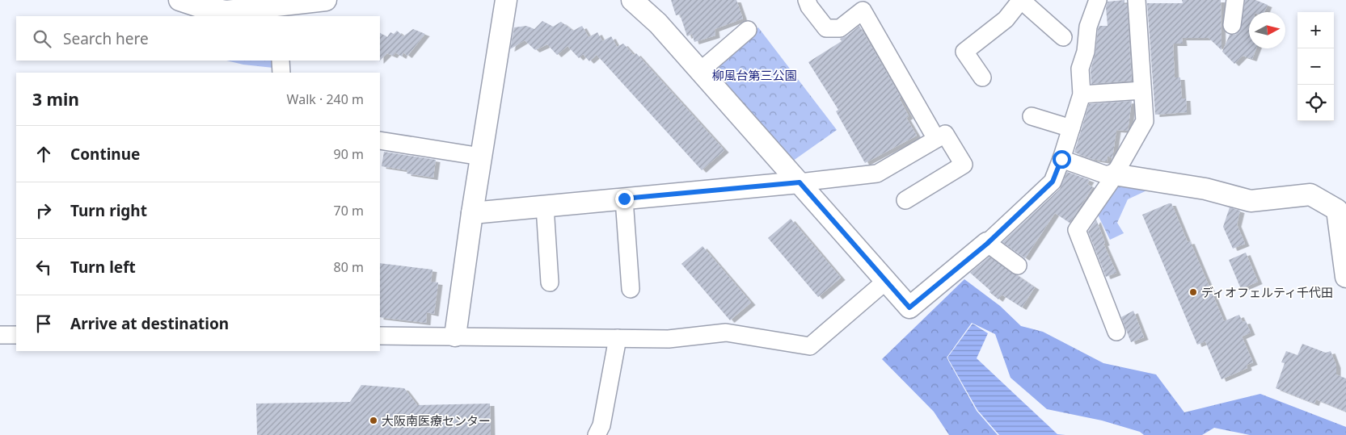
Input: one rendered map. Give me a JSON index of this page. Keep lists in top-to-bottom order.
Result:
{
  "parks": ["柳風台第三公園"],
  "places": ["ディオフェルティ千代田", "大阪南医療センター"],
  "north": "right",
  "page": {
    "map_buttons": ["+", "−"],
    "search": "Search here",
    "heading": ["3 min", "Walk · 240 m"],
    "list": [
      ["Continue", "90 m"],
      ["Turn right", "70 m"],
      ["Turn left", "80 m"],
      "Arrive at destination"
    ]
  }
}
